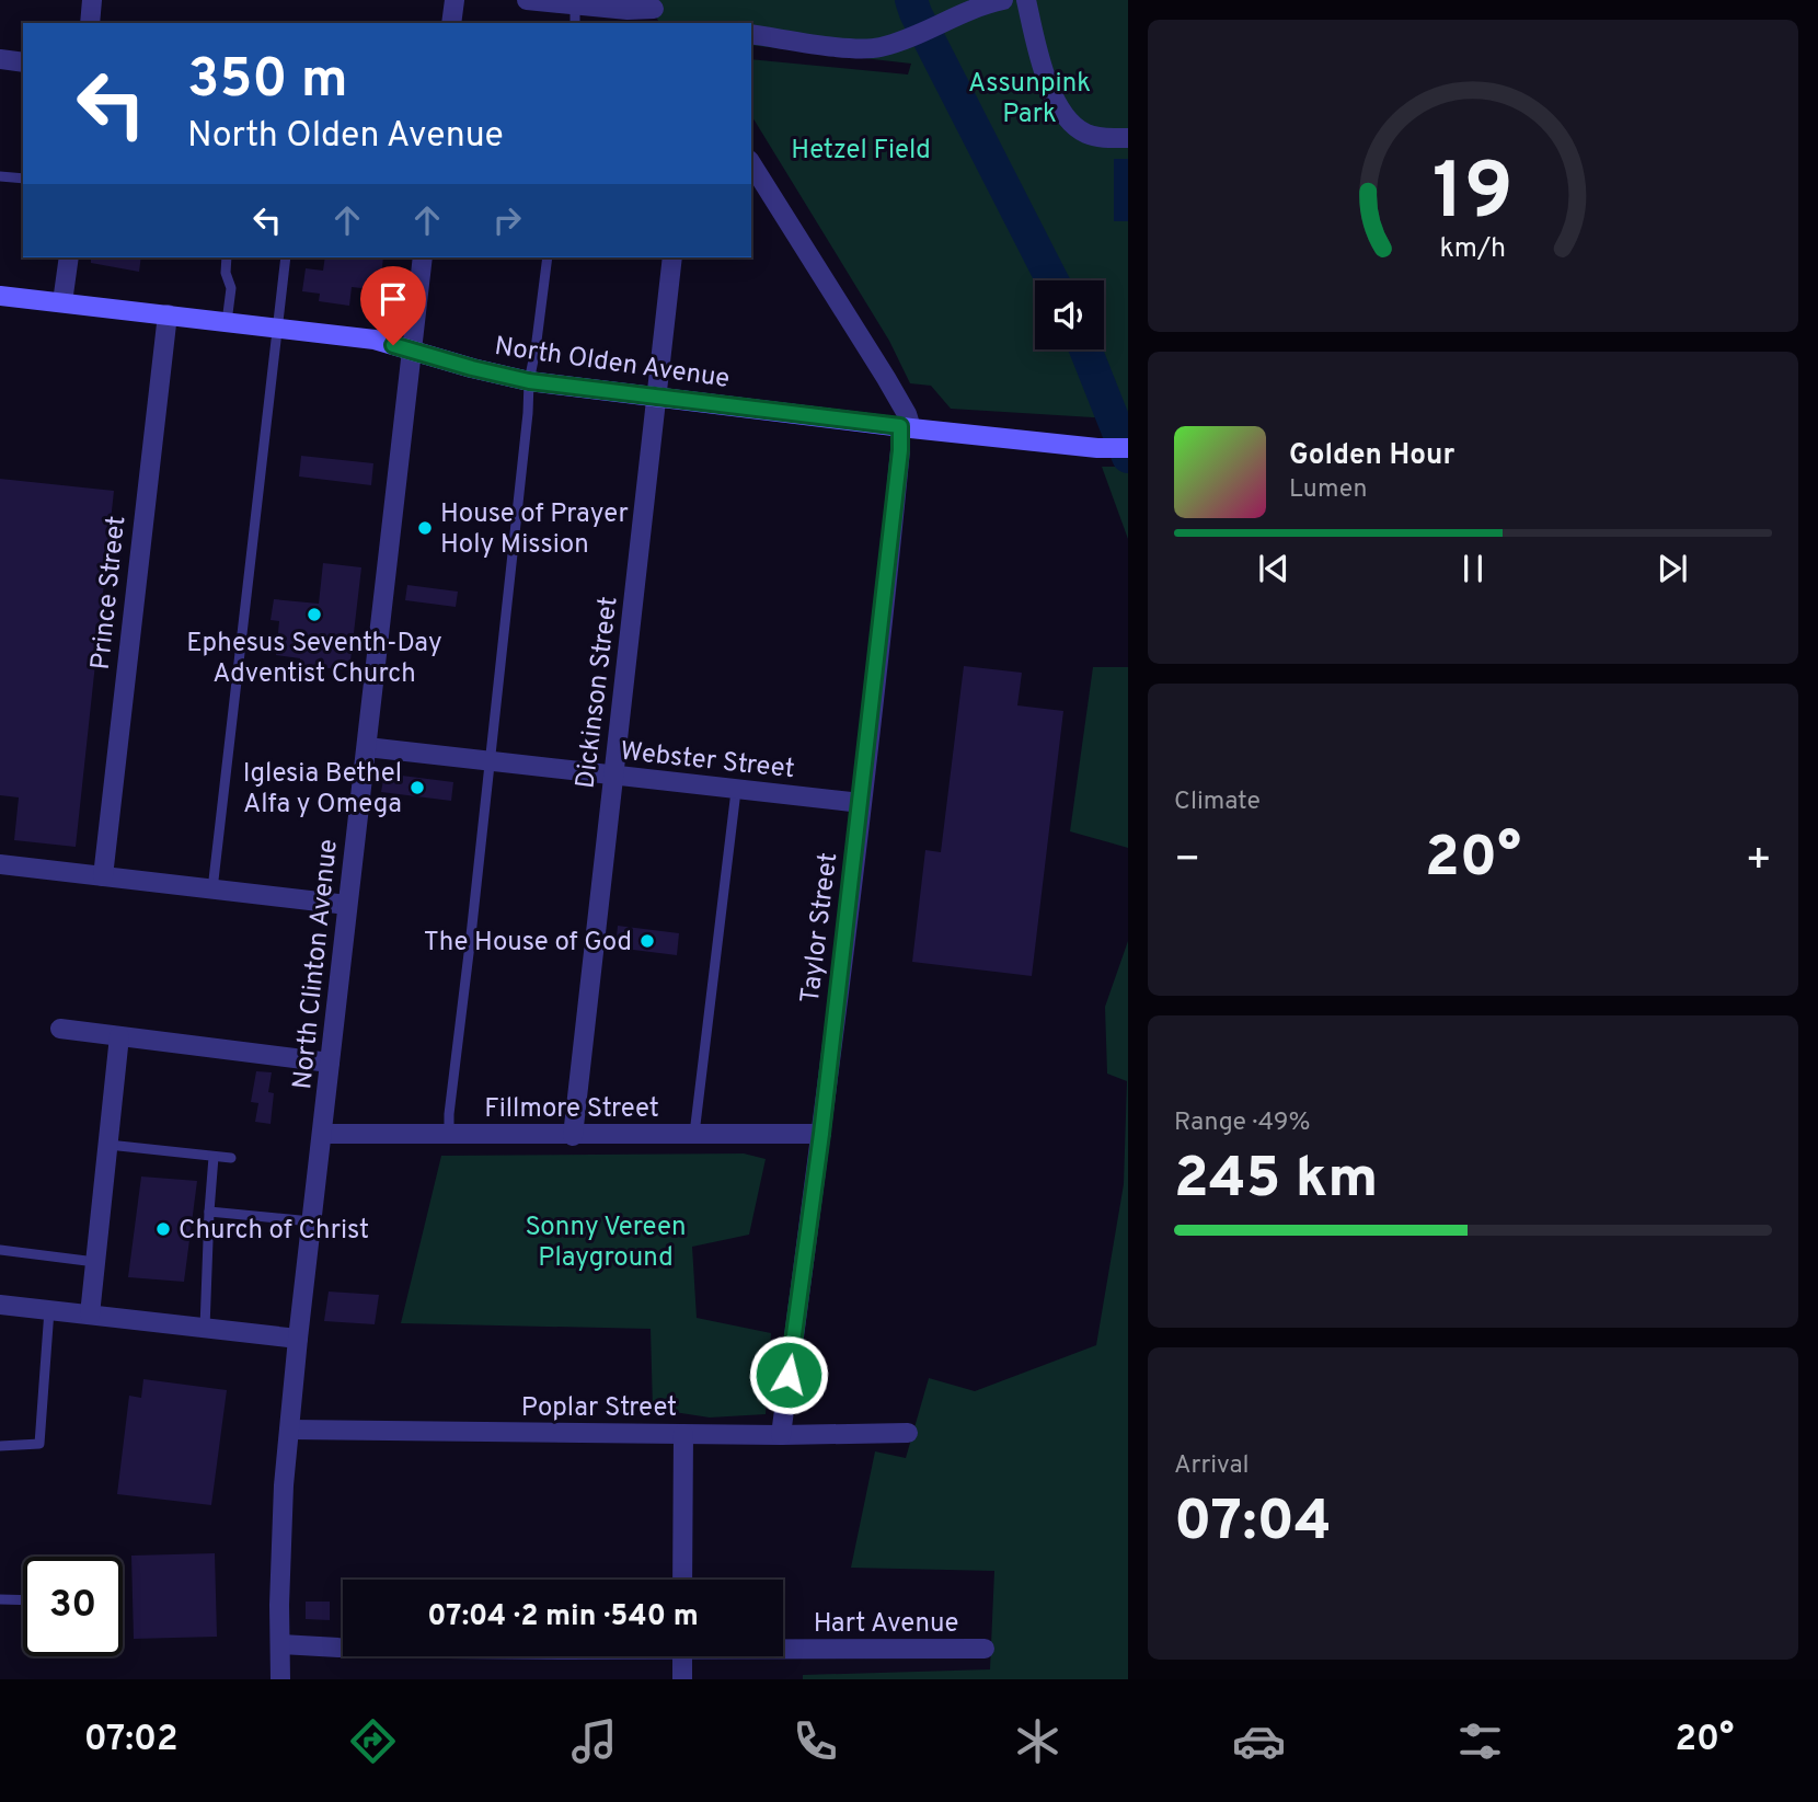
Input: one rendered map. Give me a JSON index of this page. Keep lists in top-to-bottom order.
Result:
{
  "streets": {
    "main road": ["North Olden Avenue"],
    "street": [
      "Prince Street",
      "Dickinson Street",
      "Webster Street",
      "Taylor Street",
      "North Clinton Avenue",
      "Fillmore Street",
      "Poplar Street",
      "Hart Avenue"
    ]
  },
  "crossings": [
    ["North Olden Avenue", "Prince Street"],
    ["North Olden Avenue", "Dickinson Street"],
    ["North Olden Avenue", "Taylor Street"],
    ["North Olden Avenue", "North Clinton Avenue"],
    ["Dickinson Street", "Webster Street"],
    ["Dickinson Street", "Fillmore Street"],
    ["Webster Street", "Taylor Street"],
    ["Webster Street", "North Clinton Avenue"],
    ["Taylor Street", "Fillmore Street"],
    ["Taylor Street", "Poplar Street"],
    ["North Clinton Avenue", "Fillmore Street"],
    ["North Clinton Avenue", "Poplar Street"],
    ["North Clinton Avenue", "Hart Avenue"]
  ],
  "parks": ["Assunpink Park", "Hetzel Field", "Sonny Vereen Playground"],
  "places": [
    "House of Prayer Holy Mission",
    "Ephesus Seventh-Day Adventist Church",
    "Iglesia Bethel Alfa y Omega",
    "The House of God",
    "Church of Christ"
  ],
  "page": {
    "turn": ["350 m", "North Olden Avenue"],
    "song": ["Golden Hour", "Lumen"],
    "tile": [
      "Climate",
      ["Range · 49%", "245 km"],
      ["Arrival", "07:04"]
    ],
    "heat": ["−", "20°", "+"],
    "limit": "30",
    "trip": "07:04 · 2 min · 540 m",
    "tabs": ["07:02", "20°"],
    "gauge": ["19", "km/h"]
  }
}
